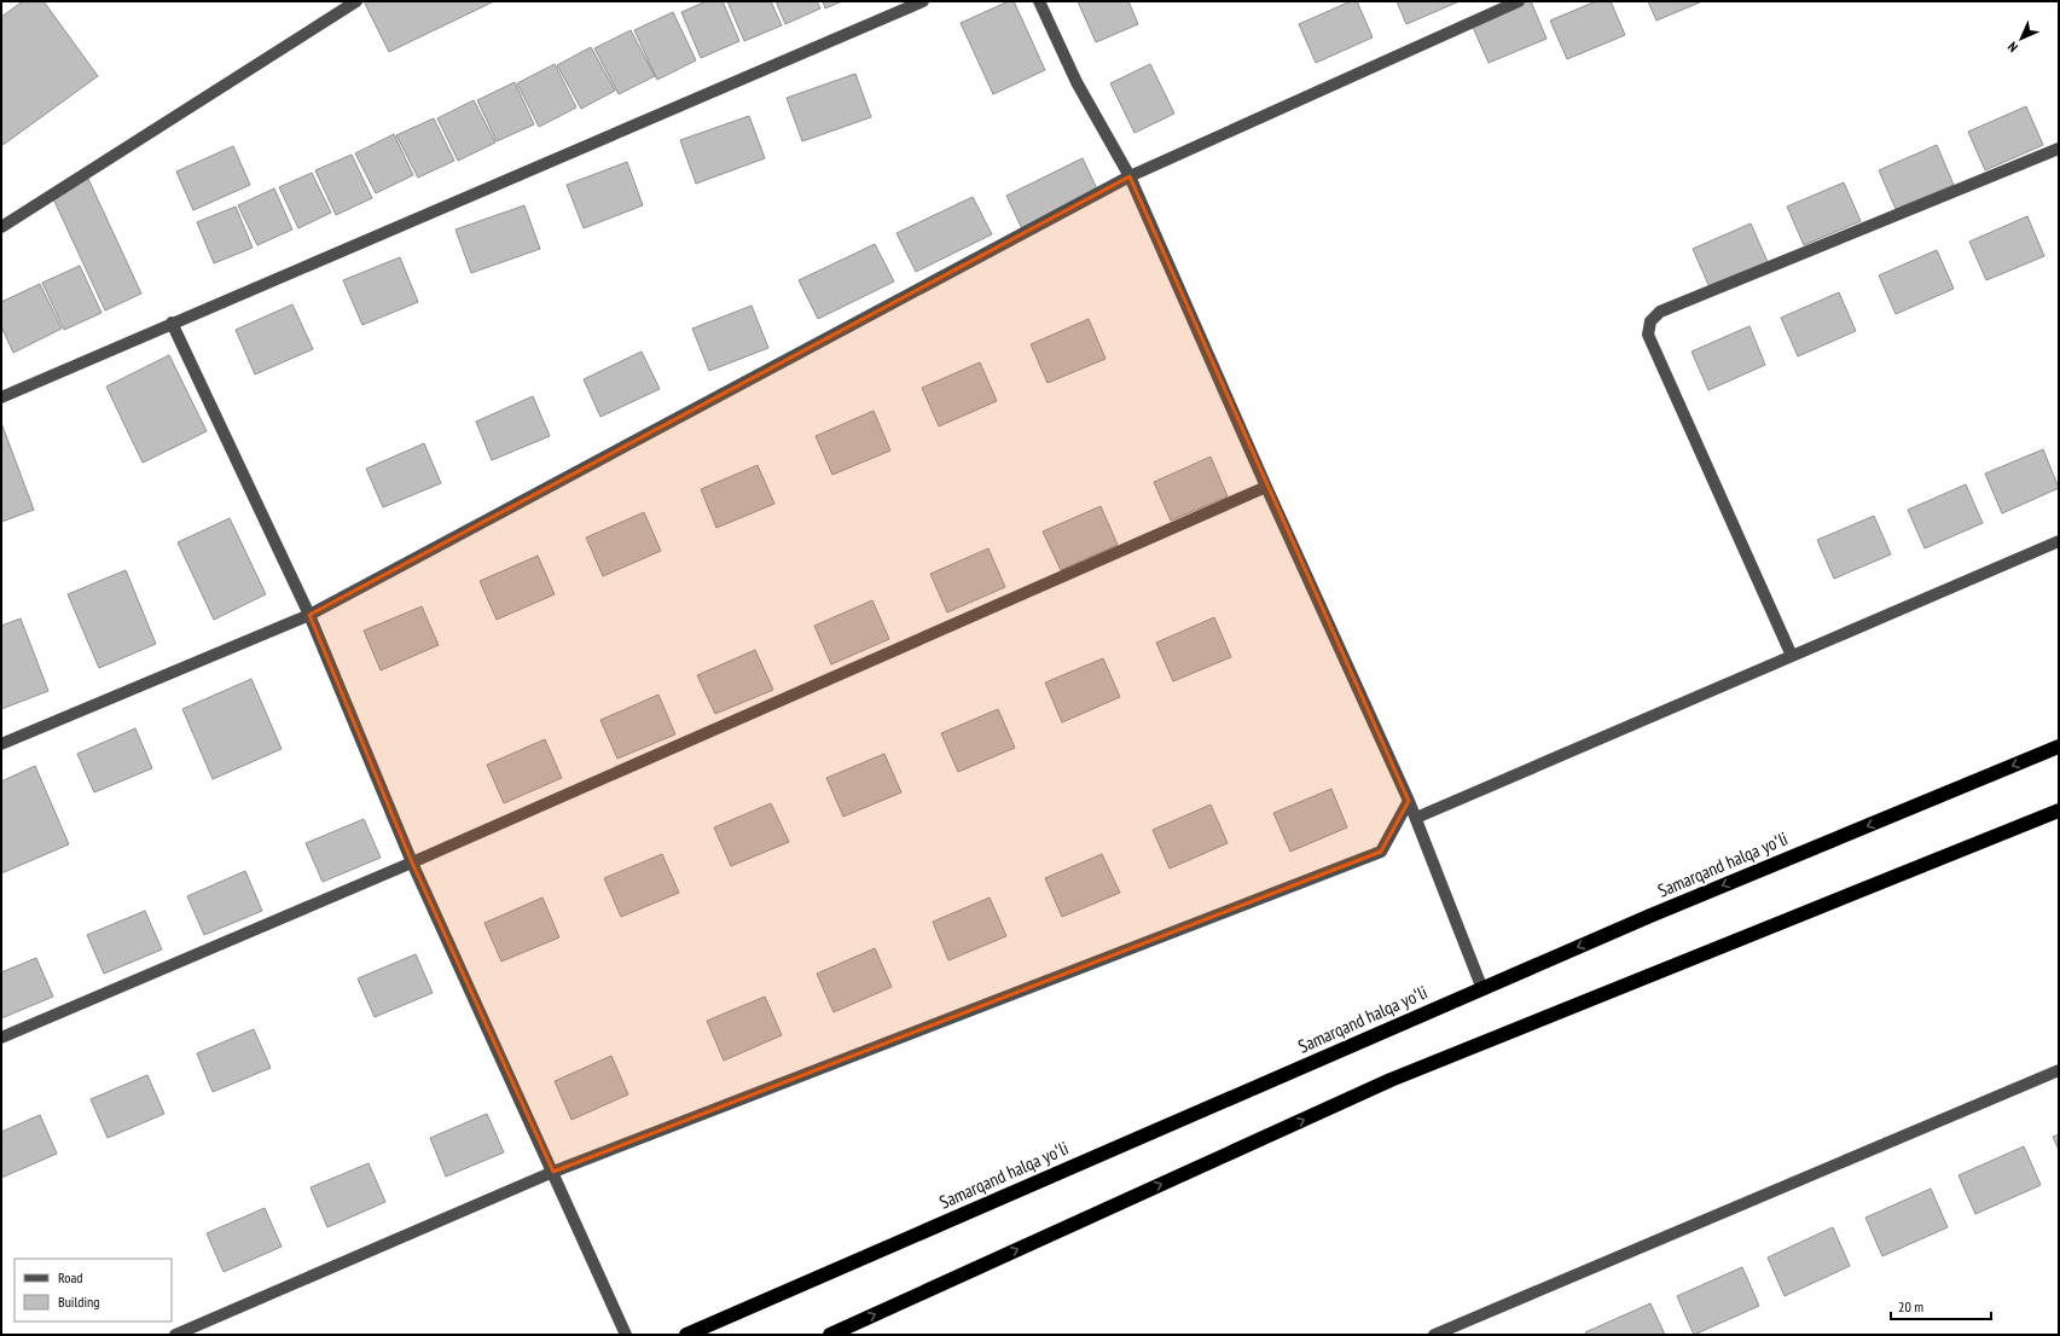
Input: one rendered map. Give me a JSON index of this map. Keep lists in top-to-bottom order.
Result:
{
  "streets": {
    "highway": ["Samarqand halqa yoʻli"]
  },
  "legend": ["Road", "Building"],
  "scale_bar": "20 m",
  "north": "bottom left"
}
